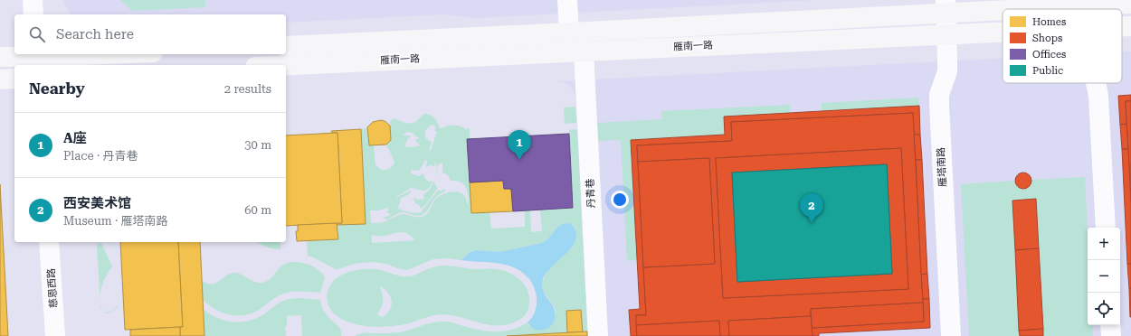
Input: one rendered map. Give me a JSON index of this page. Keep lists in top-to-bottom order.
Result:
{
  "streets": {
    "main road": ["雁南一路"],
    "street": ["雁塔南路", "丹青巷", "慈恩西路"]
  },
  "crossings": [
    ["雁南一路", "雁塔南路"],
    ["雁南一路", "丹青巷"]
  ],
  "legend": [
    "Homes",
    "Shops",
    "Offices",
    "Public"
  ],
  "page": {
    "search": "Search here",
    "heading": ["Nearby", "2 results"],
    "list": [
      {
        "mark": "1",
        "name": "A座",
        "note": "Place · 丹青巷",
        "value": "30 m"
      },
      {
        "mark": "2",
        "name": "西安美术馆",
        "note": "Museum · 雁塔南路",
        "value": "60 m"
      }
    ],
    "pins": ["1", "2"],
    "map_buttons": ["+", "−"]
  }
}
